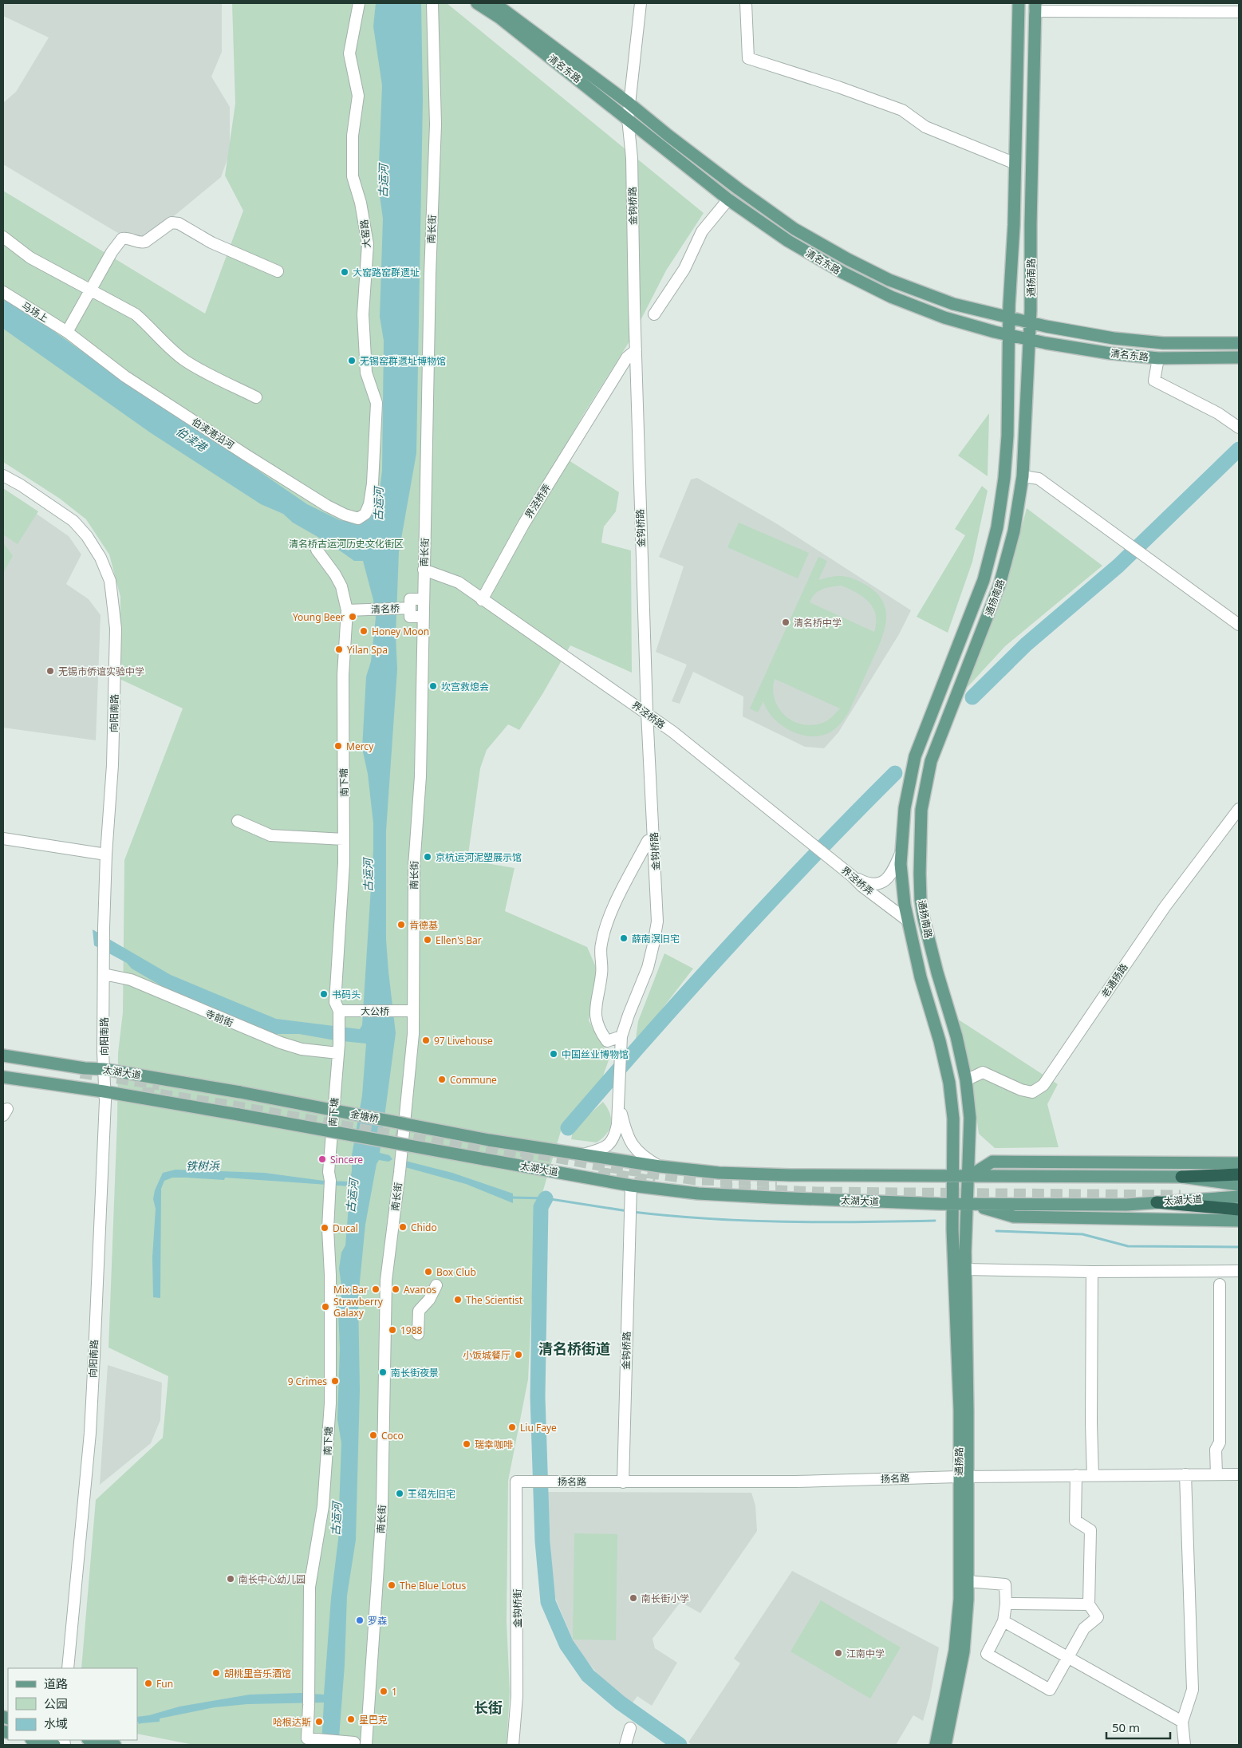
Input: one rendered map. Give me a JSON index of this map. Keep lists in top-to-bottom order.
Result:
{
  "streets": {
    "main road": [
      "清名东路",
      "通扬南路",
      "太湖大道",
      "金塘桥",
      "通扬路"
    ],
    "street": [
      "金钩桥路",
      "南长街",
      "大窑路",
      "马场上",
      "伯渎港沿河",
      "界泾桥弄",
      "清名桥",
      "向阳南路",
      "界泾桥路",
      "南下塘",
      "老通扬路",
      "大公桥",
      "寺前街",
      "扬名路",
      "金钩桥街"
    ]
  },
  "crossings": [
    ["清名东路", "金钩桥路"],
    ["清名东路", "通扬南路"],
    ["金钩桥路", "界泾桥弄"],
    ["金钩桥路", "界泾桥路"],
    ["金钩桥路", "太湖大道"],
    ["金钩桥路", "扬名路"],
    ["南长街", "大公桥"],
    ["大窑路", "伯渎港沿河"],
    ["通扬南路", "界泾桥弄"],
    ["通扬南路", "老通扬路"],
    ["通扬南路", "太湖大道"],
    ["通扬南路", "通扬路"],
    ["马场上", "伯渎港沿河"],
    ["界泾桥弄", "界泾桥路"],
    ["清名桥", "南下塘"],
    ["向阳南路", "寺前街"],
    ["向阳南路", "太湖大道"],
    ["南下塘", "大公桥"],
    ["南下塘", "寺前街"],
    ["太湖大道", "金塘桥"],
    ["太湖大道", "通扬路"],
    ["通扬路", "扬名路"],
    ["扬名路", "金钩桥街"]
  ],
  "districts": ["清名桥街道", "长街"],
  "water": ["古运河", "伯渎港", "铁树浜"],
  "parks": ["清名桥古运河历史文化街区"],
  "places": [
    "大窑路窑群遗址",
    "无锡窑群遗址博物馆",
    "Young Beer",
    "清名桥中学",
    "Honey Moon",
    "Yilan Spa",
    "无锡市侨谊实验中学",
    "坎宫救熄会",
    "Mercy",
    "京杭运河泥塑展示馆",
    "肯德基",
    "薛南溟旧宅",
    "Ellen's Bar",
    "书码头",
    "97 Livehouse",
    "中国丝业博物馆",
    "Commune",
    "Sincere",
    "Chido",
    "Ducal",
    "Box Club",
    "Mix Bar",
    "Avanos",
    "The Scientist",
    "Strawberry Galaxy",
    "1988",
    "小饭城餐厅",
    "南长街夜景",
    "9 Crimes",
    "Liu Faye",
    "Coco",
    "瑞幸咖啡",
    "王绍先旧宅",
    "南长中心幼儿园",
    "The Blue Lotus",
    "南长街小学",
    "罗森",
    "江南中学",
    "胡桃里音乐酒馆",
    "Fun",
    "1",
    "星巴克",
    "哈根达斯"
  ],
  "legend": ["道路", "公园", "水域"],
  "scale_bar": "50 m"
}
